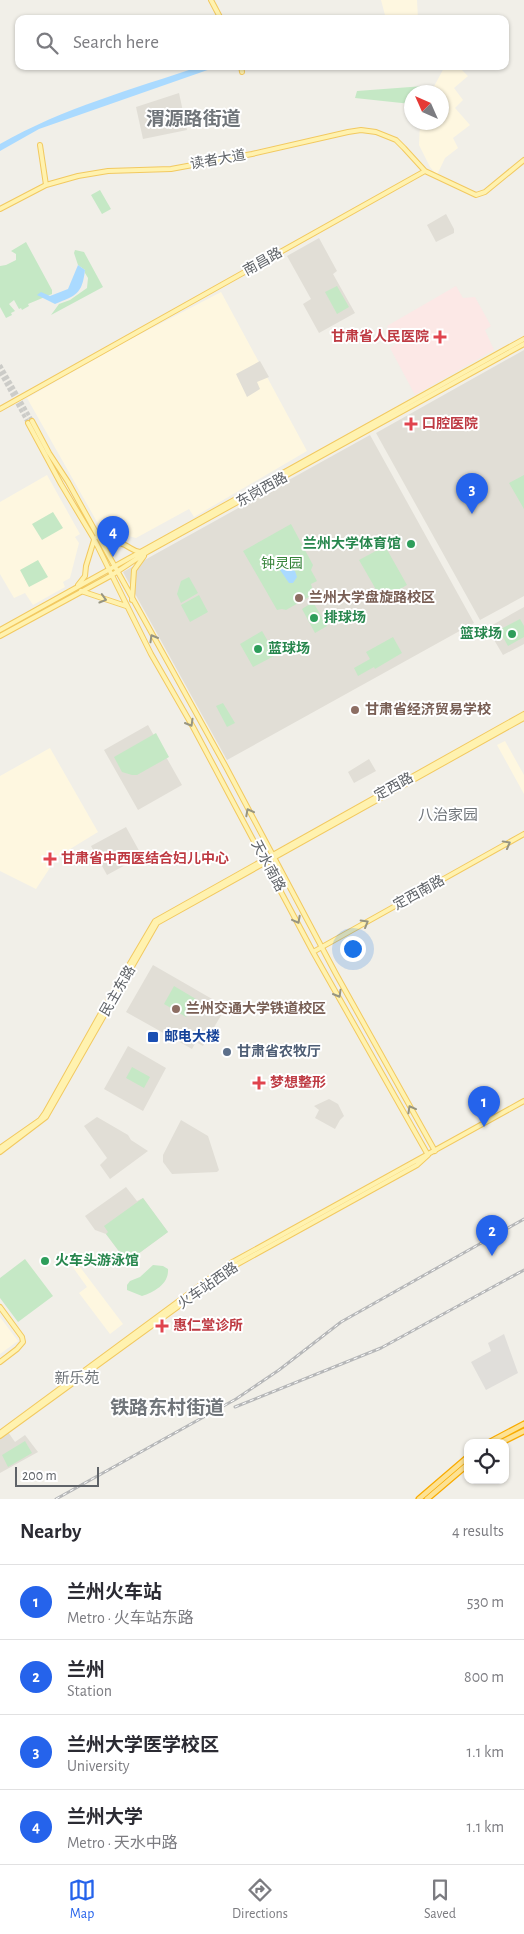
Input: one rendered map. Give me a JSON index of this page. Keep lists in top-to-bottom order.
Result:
{
  "streets": {
    "main road": [
      "读者大道",
      "南昌路",
      "东岗西路",
      "定西路",
      "天水南路",
      "定西南路",
      "民主东路",
      "火车站西路"
    ]
  },
  "crossings": [
    ["读者大道", "南昌路"],
    ["东岗西路", "天水南路"],
    ["定西路", "天水南路"],
    ["定西路", "民主东路"],
    ["天水南路", "定西南路"],
    ["天水南路", "民主东路"],
    ["天水南路", "火车站西路"]
  ],
  "one_way": ["定西南路"],
  "districts": [
    "渭源路街道",
    "八治家园",
    "新乐苑",
    "铁路东村街道"
  ],
  "parks": ["钟灵园"],
  "places": {
    "health": [
      "甘肃省人民医院",
      "口腔医院",
      "甘肃省中西医结合妇儿中心",
      "梦想整形",
      "惠仁堂诊所"
    ],
    "other": [
      "兰州大学体育馆",
      "兰州大学盘旋路校区",
      "排球场",
      "篮球场",
      "蓝球场",
      "甘肃省经济贸易学校",
      "兰州交通大学铁道校区",
      "甘肃省农牧厅",
      "火车头游泳馆"
    ],
    "transit": ["邮电大楼"]
  },
  "scale_bar": "200 m",
  "north": "top left",
  "page": {
    "search": "Search here",
    "pins": [
      "3",
      "4",
      "1",
      "2"
    ],
    "scale": "200 m",
    "heading": ["Nearby", "4 results"],
    "list": [
      {
        "mark": "1",
        "name": "兰州火车站",
        "note": "Metro · 火车站东路",
        "value": "530 m"
      },
      {
        "mark": "2",
        "name": "兰州",
        "note": "Station",
        "value": "800 m"
      },
      {
        "mark": "3",
        "name": "兰州大学医学校区",
        "note": "University",
        "value": "1.1 km"
      },
      {
        "mark": "4",
        "name": "兰州大学",
        "note": "Metro · 天水中路",
        "value": "1.1 km"
      }
    ],
    "nav": ["Map", "Directions", "Saved"]
  }
}
